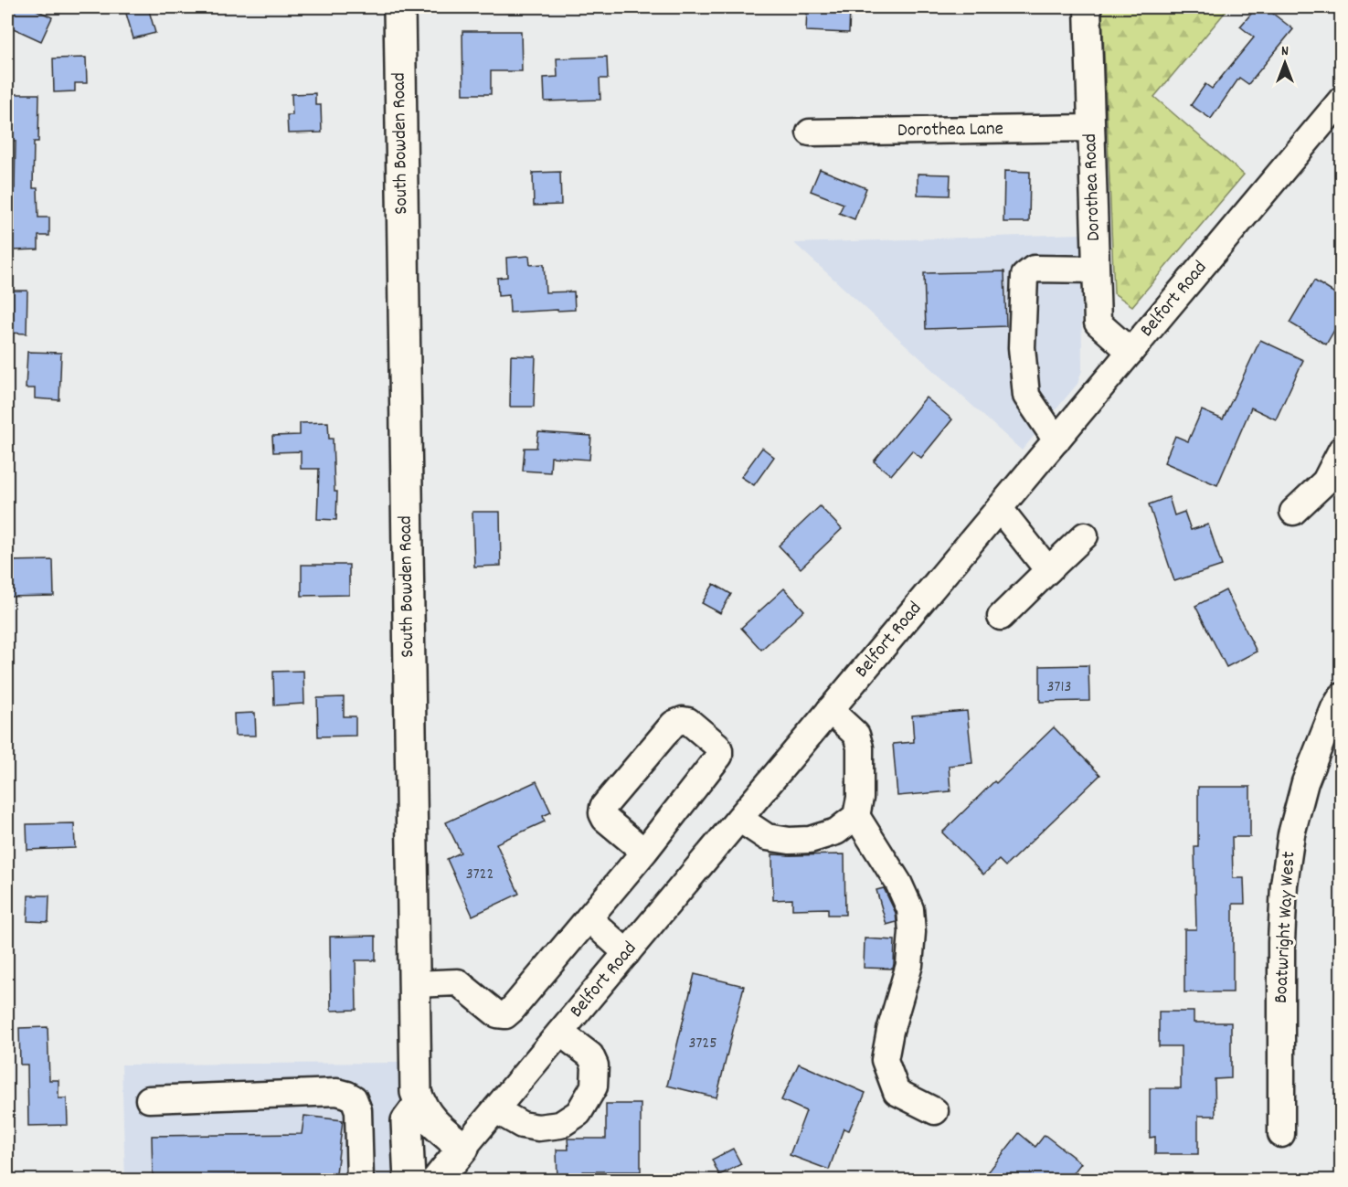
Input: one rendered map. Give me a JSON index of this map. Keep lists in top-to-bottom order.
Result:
{
  "streets": {
    "main road": ["South Bowden Road", "Belfort Road"],
    "street": ["Dorothea Lane", "Dorothea Road", "Boatwright Way West"]
  },
  "crossings": [
    ["Dorothea Lane", "Dorothea Road"],
    ["South Bowden Road", "Belfort Road"],
    ["Dorothea Road", "Belfort Road"]
  ],
  "house_numbers": ["3713", "3722", "3725"],
  "north": "top"
}
